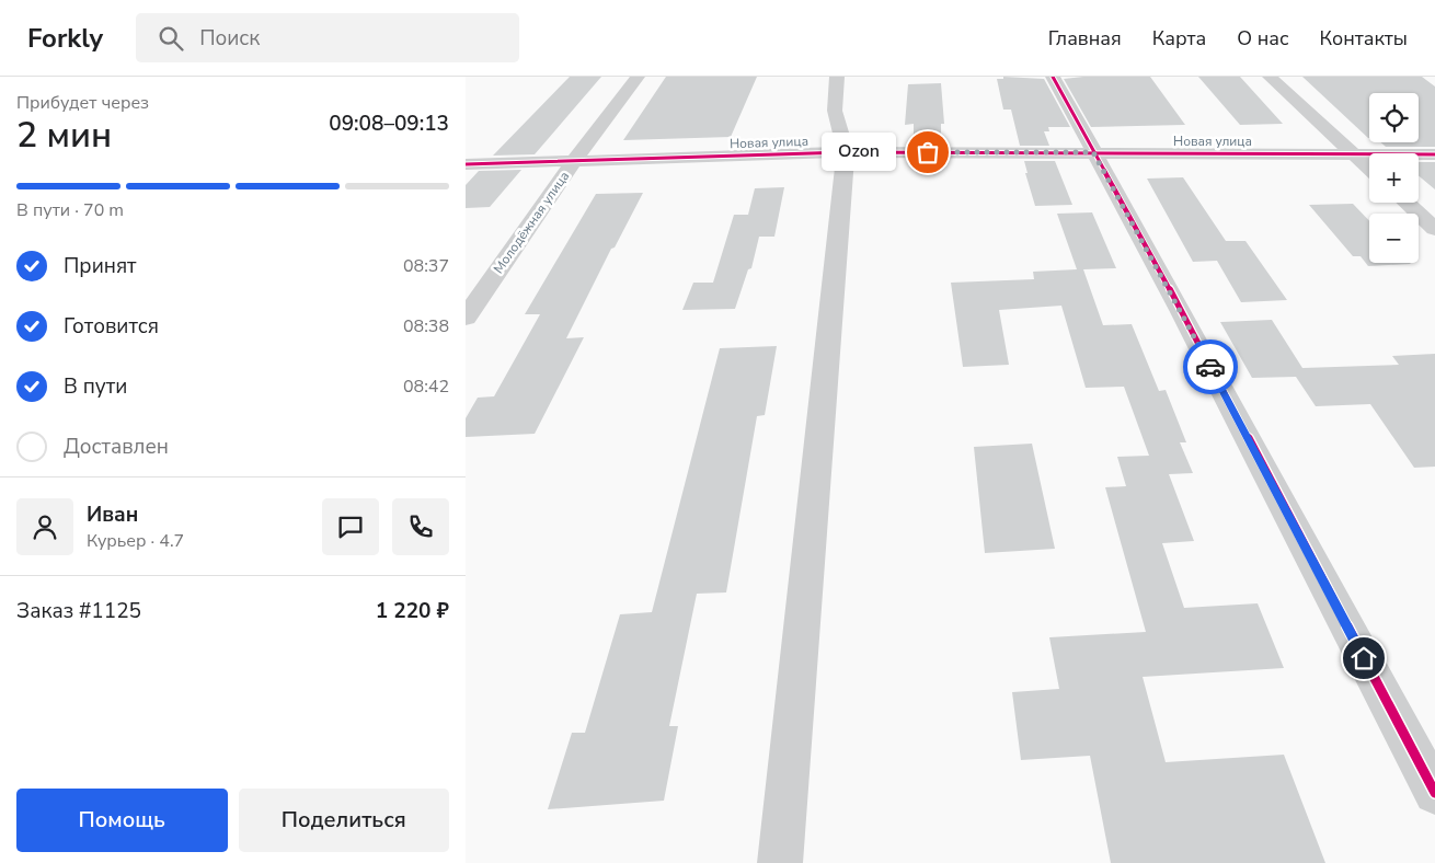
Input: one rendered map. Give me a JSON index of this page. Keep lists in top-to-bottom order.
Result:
{
  "streets": {
    "street": ["Новая улица", "Молодёжная улица"]
  },
  "crossings": [
    ["Новая улица", "Молодёжная улица"]
  ],
  "places": ["Ozon"],
  "page": {
    "header": "Forkly",
    "search": "Поиск",
    "nav": [
      "Главная",
      "Карта",
      "О нас",
      "Контакты"
    ],
    "heading": ["2 мин", "Прибудет через", "09:08–09:13"],
    "panel": [
      "Иван",
      "Курьер · 4.7",
      "Заказ #1125",
      "1 220 ₽"
    ],
    "map_buttons": ["+", "−"],
    "bubble": "Ozon",
    "bar": "В пути · 70 m",
    "list": [
      ["Принят", "08:37"],
      ["Готовится", "08:38"],
      ["В пути", "08:42"],
      "Доставлен"
    ],
    "buttons": ["Помощь", "Поделиться"]
  }
}
